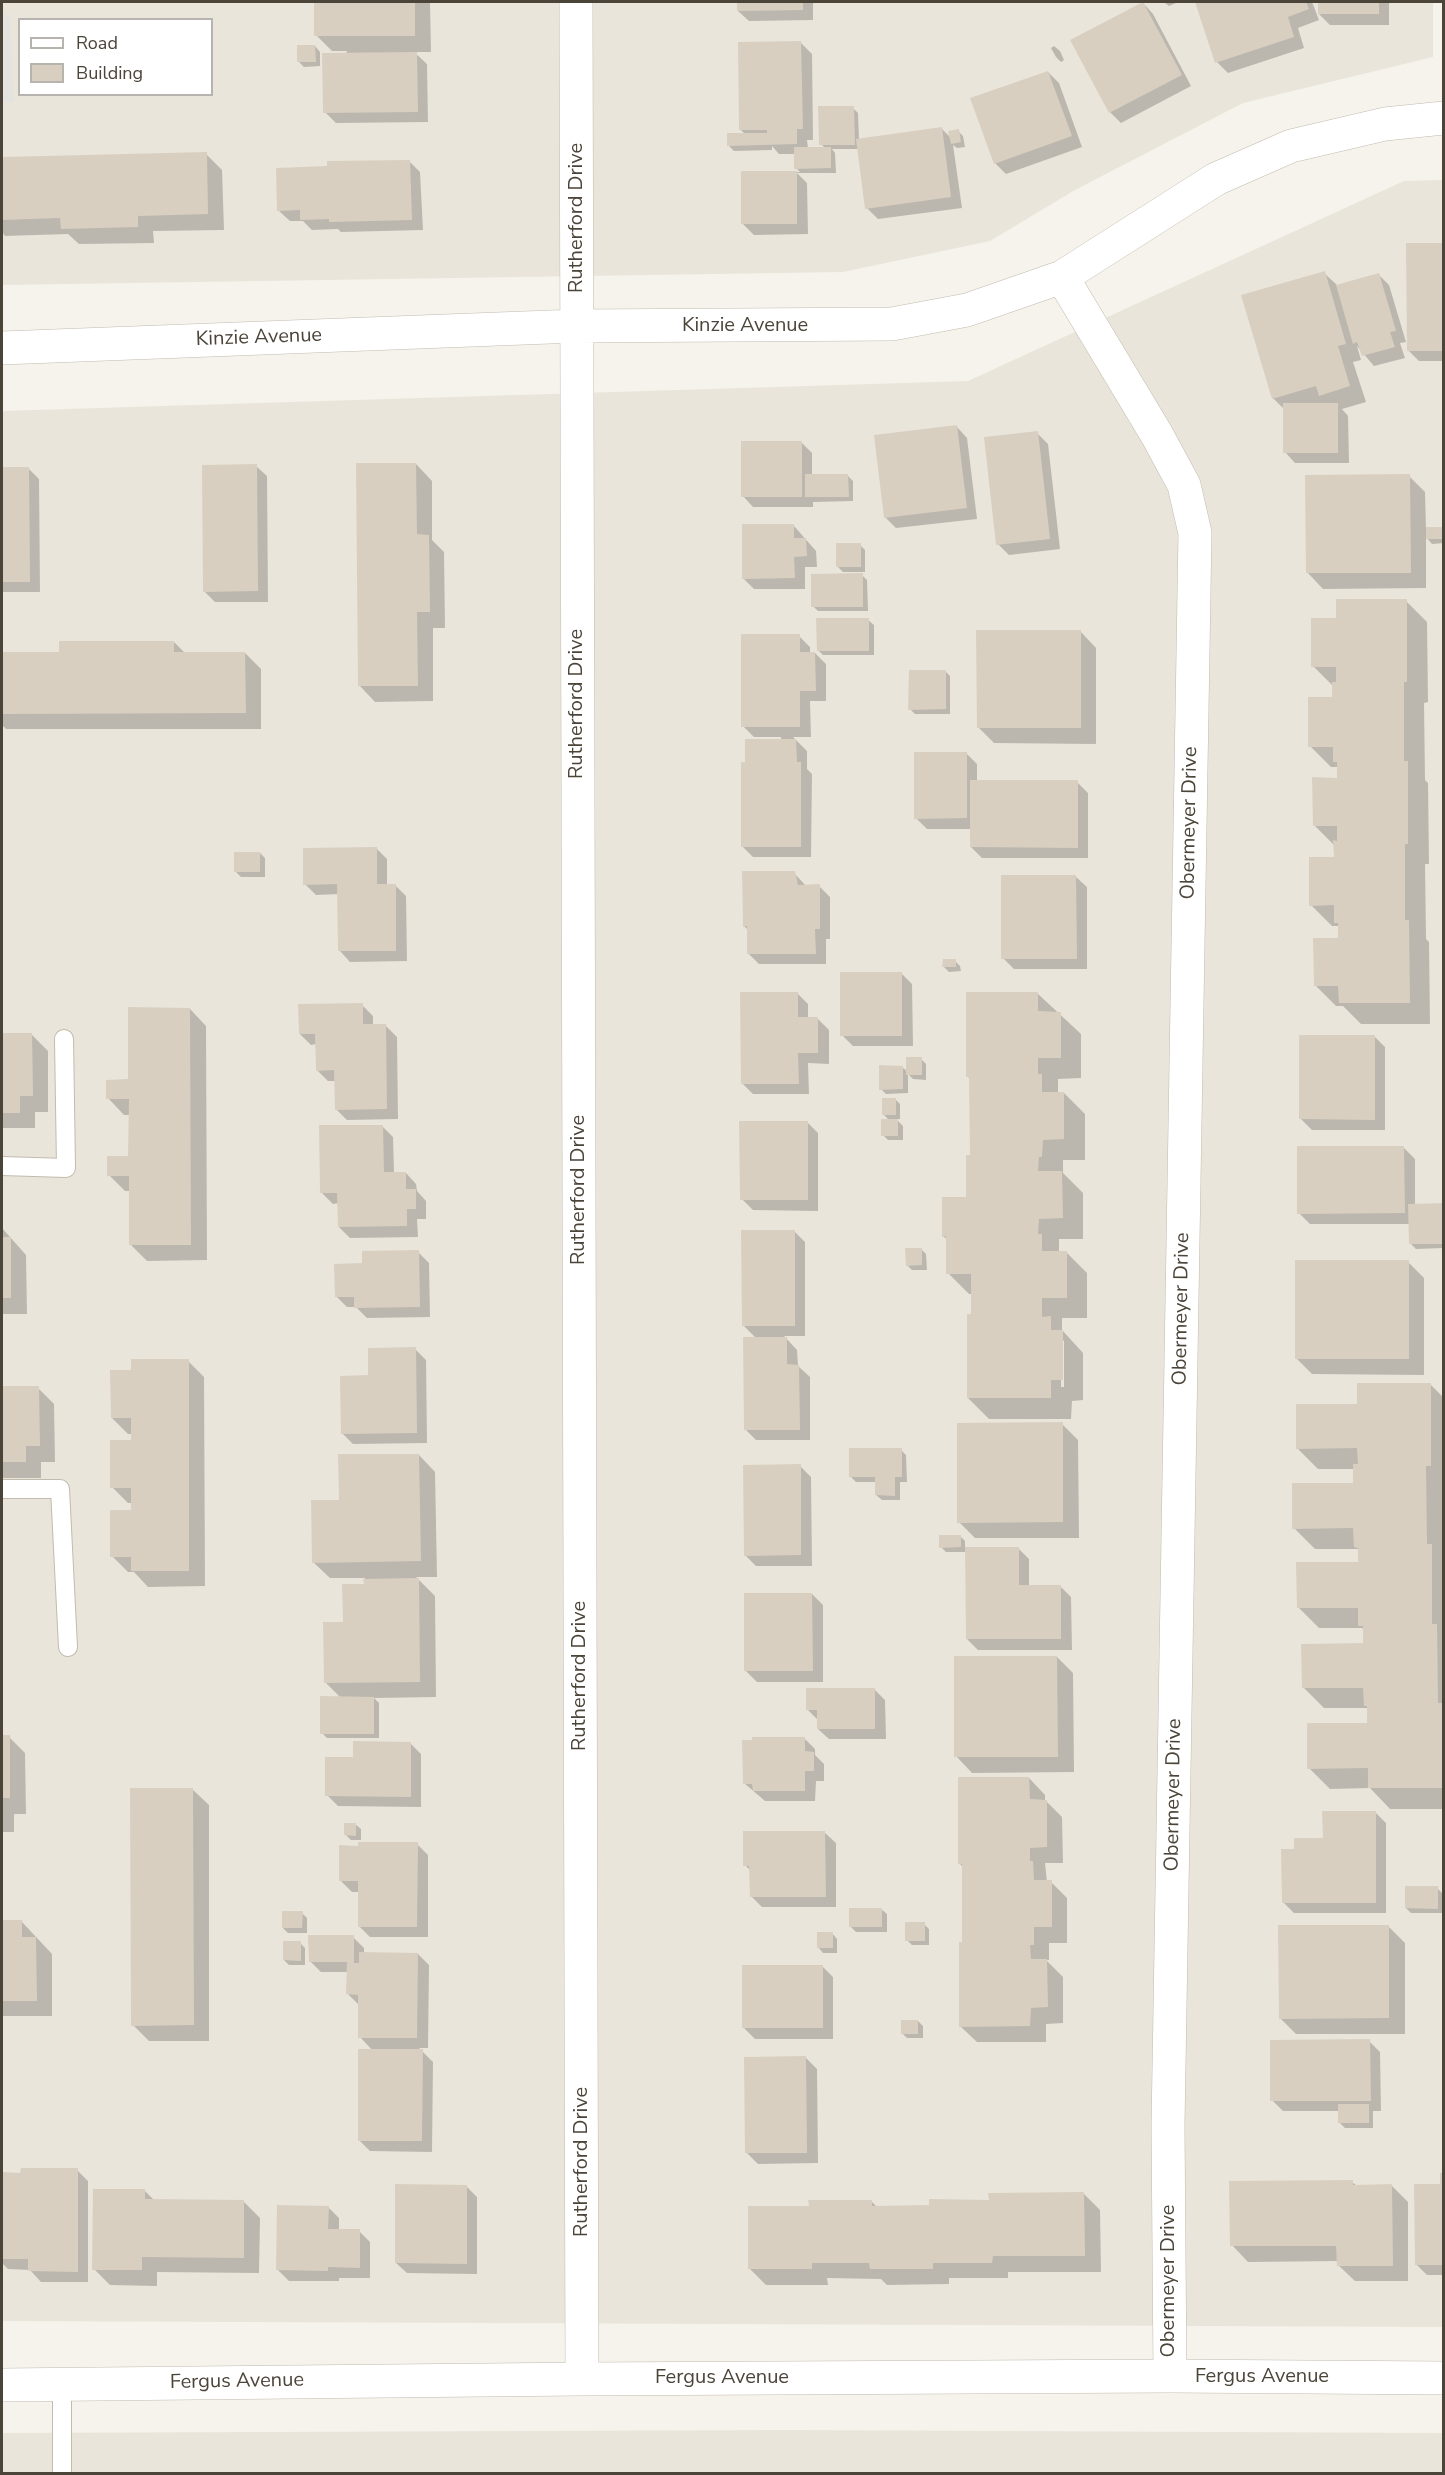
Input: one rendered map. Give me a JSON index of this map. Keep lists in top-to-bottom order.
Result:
{
  "streets": {
    "street": [
      "Rutherford Drive",
      "Kinzie Avenue",
      "Obermeyer Drive",
      "Fergus Avenue"
    ]
  },
  "crossings": [
    ["Rutherford Drive", "Kinzie Avenue"],
    ["Rutherford Drive", "Fergus Avenue"],
    ["Kinzie Avenue", "Obermeyer Drive"],
    ["Obermeyer Drive", "Fergus Avenue"]
  ],
  "legend": ["Road", "Building"]
}
